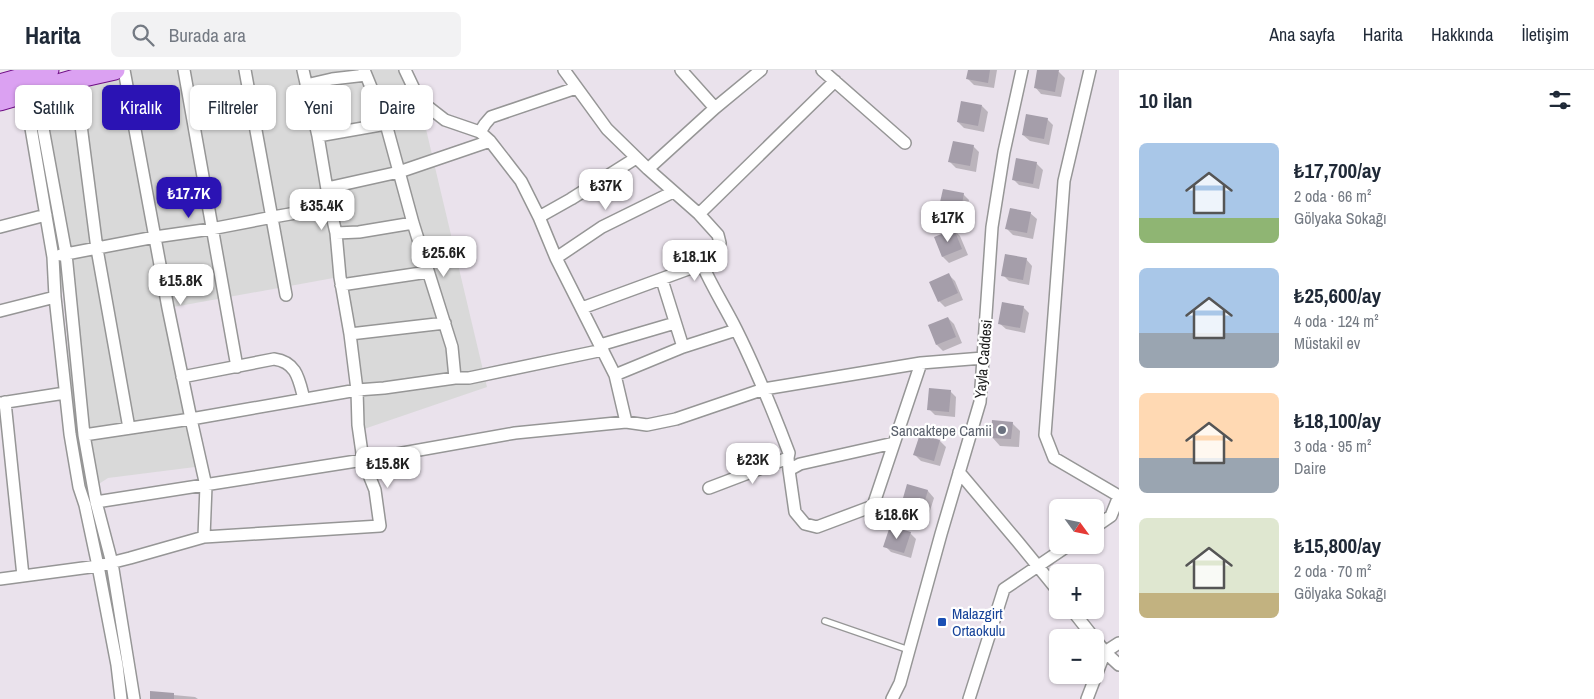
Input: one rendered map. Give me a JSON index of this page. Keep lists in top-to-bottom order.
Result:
{
  "streets": {
    "street": ["Yayla Caddesi"]
  },
  "places": {
    "other": ["Sancaktepe Camii"],
    "transit": ["Malazgirt Ortaokulu"]
  },
  "north": "bottom right",
  "page": {
    "header": "Harita",
    "search": "Burada ara",
    "nav": [
      "Ana sayfa",
      "Harita",
      "Hakkında",
      "İletişim"
    ],
    "heading": "10 ilan",
    "chip": [
      "Satılık",
      "Kiralık",
      "Filtreler",
      "Yeni",
      "Daire"
    ],
    "list": [
      {
        "name": "₺17,700/ay",
        "note": "2 oda · 66 m² · Gölyaka Sokağı"
      },
      {
        "name": "₺25,600/ay",
        "note": "4 oda · 124 m² · Müstakil ev"
      },
      {
        "name": "₺18,100/ay",
        "note": "3 oda · 95 m² · Daire"
      },
      {
        "name": "₺15,800/ay",
        "note": "2 oda · 70 m² · Gölyaka Sokağı"
      }
    ],
    "price": [
      "₺37K",
      "₺17.7K",
      "₺35.4K",
      "₺17K",
      "₺25.6K",
      "₺18.1K",
      "₺15.8K",
      "₺23K",
      "₺15.8K",
      "₺18.6K"
    ],
    "map_buttons": ["+", "−"]
  }
}
